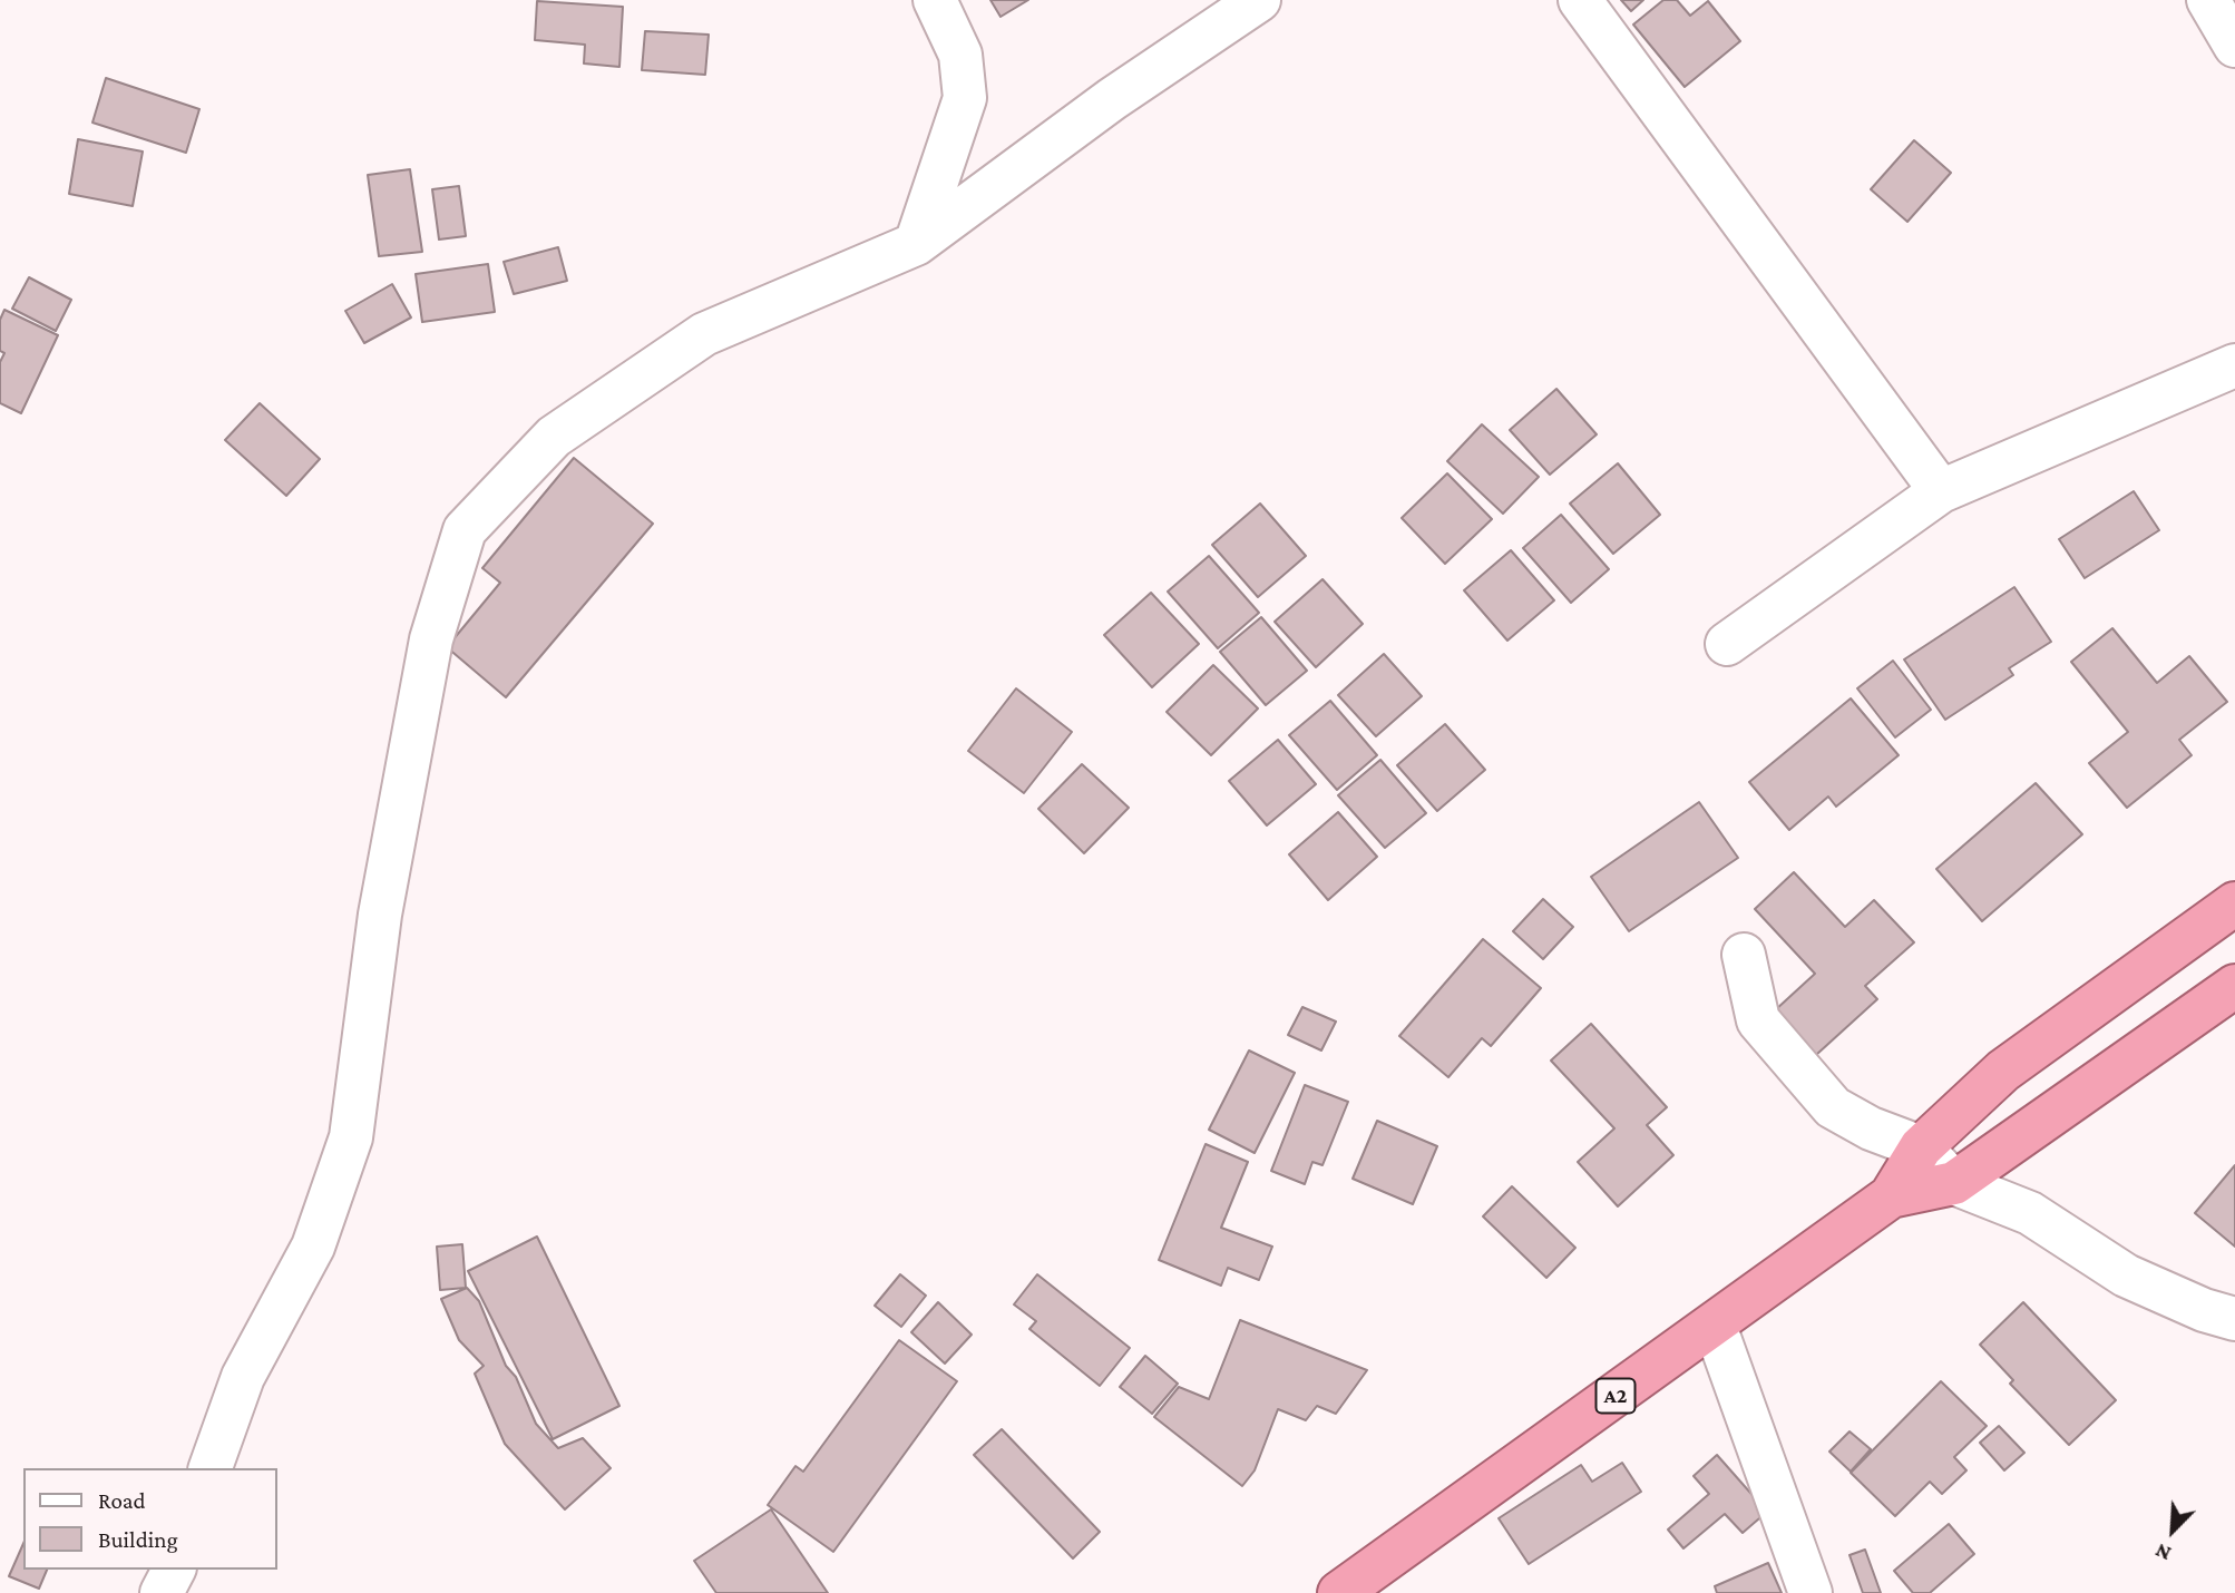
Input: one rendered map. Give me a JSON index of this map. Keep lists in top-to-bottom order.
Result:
{
  "streets": {
    "highway": ["A2"]
  },
  "legend": ["Road", "Building"],
  "north": "bottom left"
}
